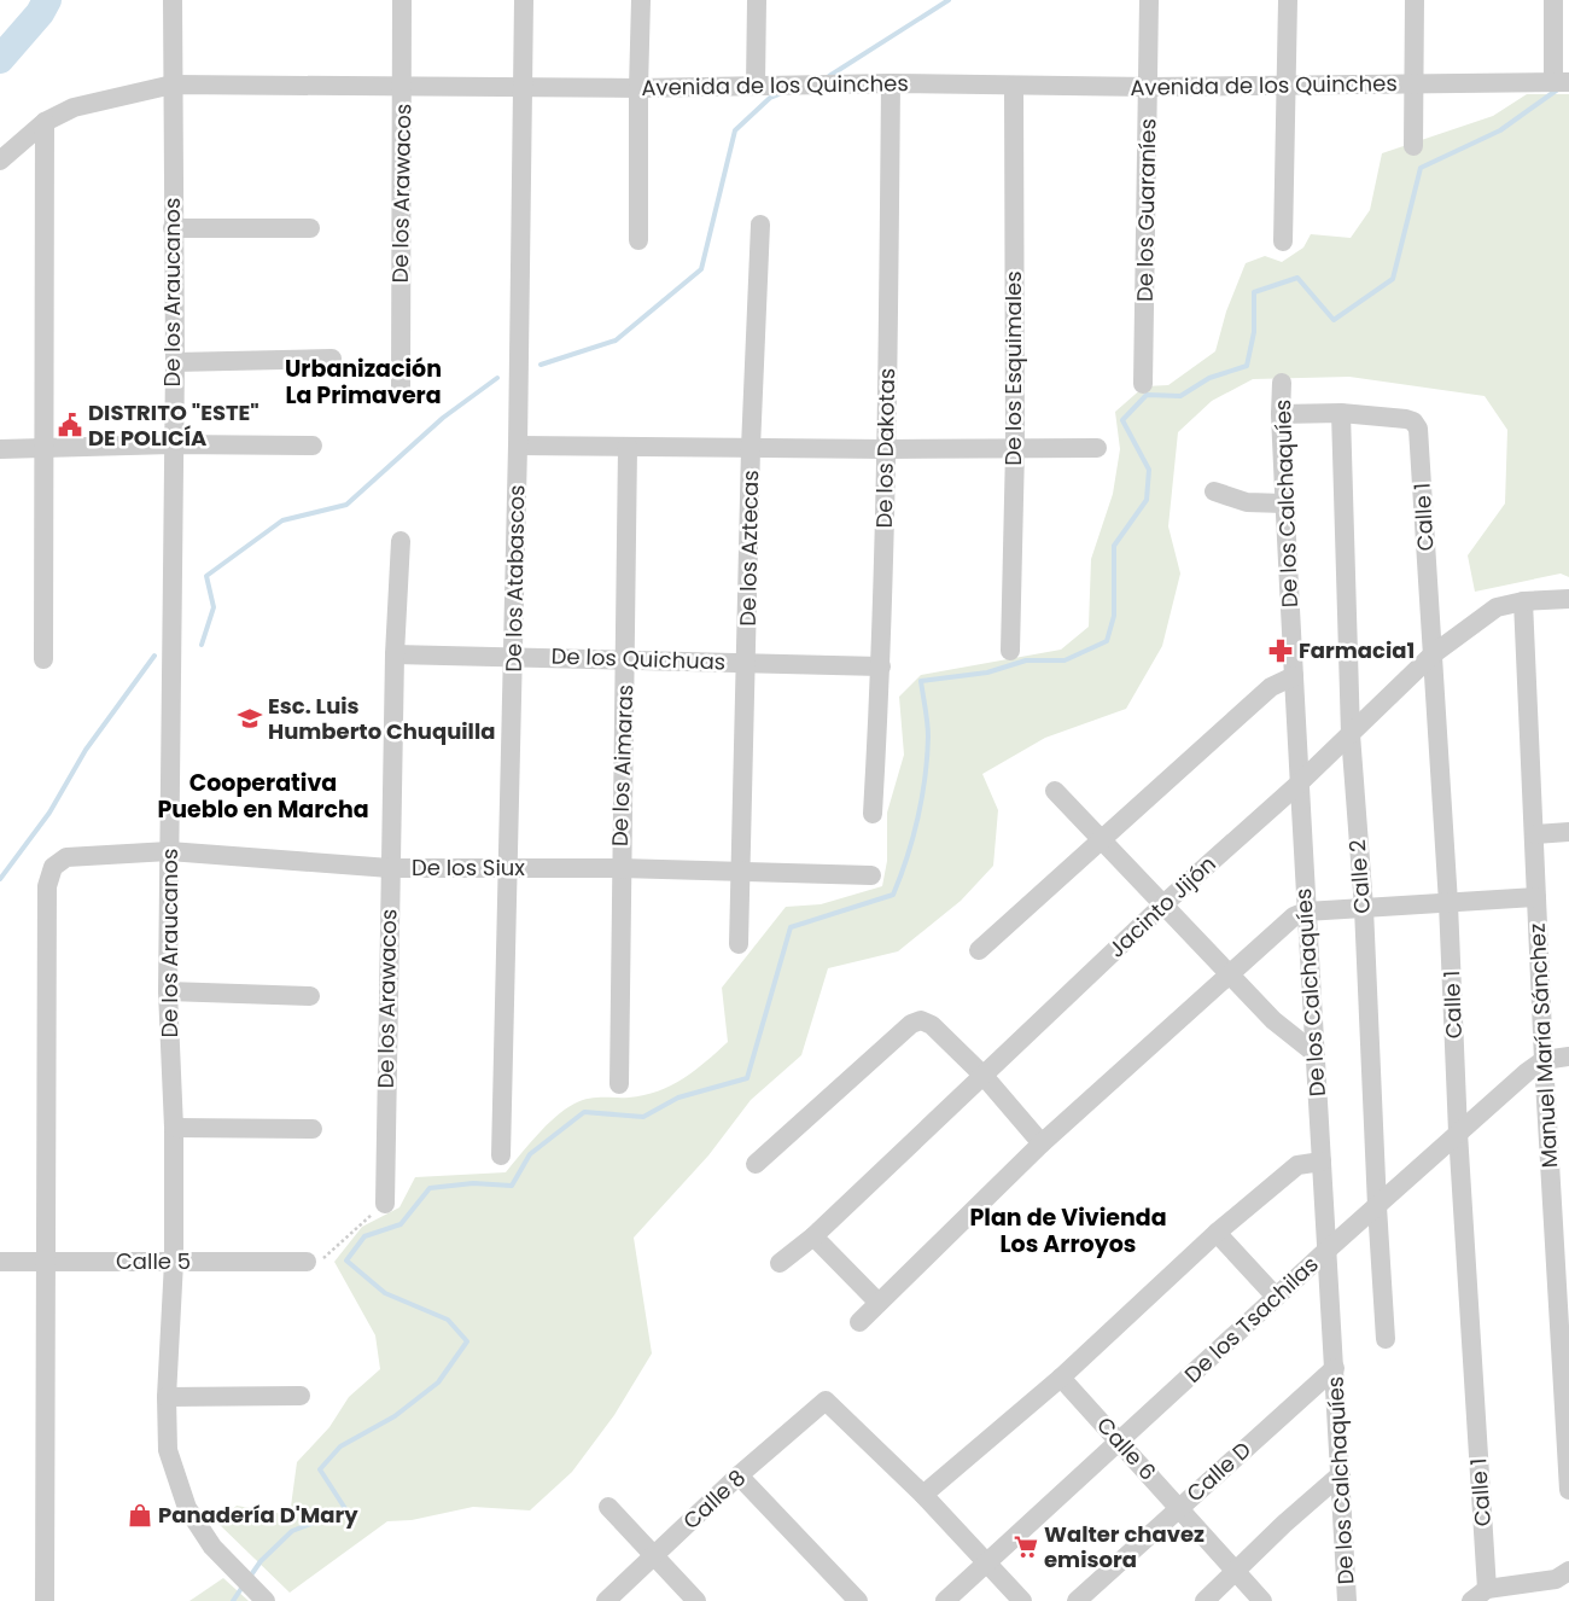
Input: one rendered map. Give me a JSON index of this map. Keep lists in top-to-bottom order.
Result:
{
  "streets": {
    "street": [
      "Avenida de los Quinches",
      "De los Arawacos",
      "De los Guaraníes",
      "De los Araucanos",
      "De los Esquimales",
      "De los Dakotas",
      "De los Calchaquíes",
      "Calle 1",
      "De los Aztecas",
      "De los Atabascos",
      "De los Quichuas",
      "De los Aimaras",
      "De los Siux",
      "Calle 2",
      "Jacinto Jijón",
      "Manuel María Sánchez",
      "Calle 5",
      "De los Tsachilas",
      "Calle 6",
      "Calle D",
      "Calle 8"
    ]
  },
  "crossings": [
    ["Avenida de los Quinches", "De los Arawacos"],
    ["Avenida de los Quinches", "De los Guaraníes"],
    ["Avenida de los Quinches", "De los Araucanos"],
    ["Avenida de los Quinches", "De los Esquimales"],
    ["Avenida de los Quinches", "De los Dakotas"],
    ["Avenida de los Quinches", "De los Atabascos"],
    ["De los Arawacos", "De los Quichuas"],
    ["De los Arawacos", "De los Siux"],
    ["De los Araucanos", "De los Siux"],
    ["De los Araucanos", "Calle 5"],
    ["De los Dakotas", "De los Quichuas"],
    ["De los Calchaquíes", "Jacinto Jijón"],
    ["De los Calchaquíes", "De los Tsachilas"],
    ["De los Calchaquíes", "Calle D"],
    ["Calle 1", "Calle 2"],
    ["Calle 1", "Jacinto Jijón"],
    ["Calle 1", "De los Tsachilas"],
    ["De los Aztecas", "De los Quichuas"],
    ["De los Aztecas", "De los Siux"],
    ["De los Atabascos", "De los Quichuas"],
    ["De los Atabascos", "De los Siux"],
    ["De los Quichuas", "De los Aimaras"],
    ["De los Aimaras", "De los Siux"],
    ["De los Siux", "Calle 5"],
    ["Calle 2", "Jacinto Jijón"],
    ["Calle 2", "De los Tsachilas"],
    ["Jacinto Jijón", "Manuel María Sánchez"],
    ["Manuel María Sánchez", "De los Tsachilas"],
    ["De los Tsachilas", "Calle 6"],
    ["Calle 6", "Calle D"]
  ],
  "districts": ["Urbanización La Primavera", "Cooperativa Pueblo en Marcha", "Plan de Vivienda Los Arroyos"],
  "places": {
    "public building": ["DISTRITO \"ESTE\" DE POLICÍA"],
    "pharmacy": ["Farmacia1"],
    "school or university": ["Esc. Luis Humberto Chuquilla"],
    "shop": ["Panadería D'Mary"],
    "supermarket": ["Walter chavez emisora"]
  }
}
